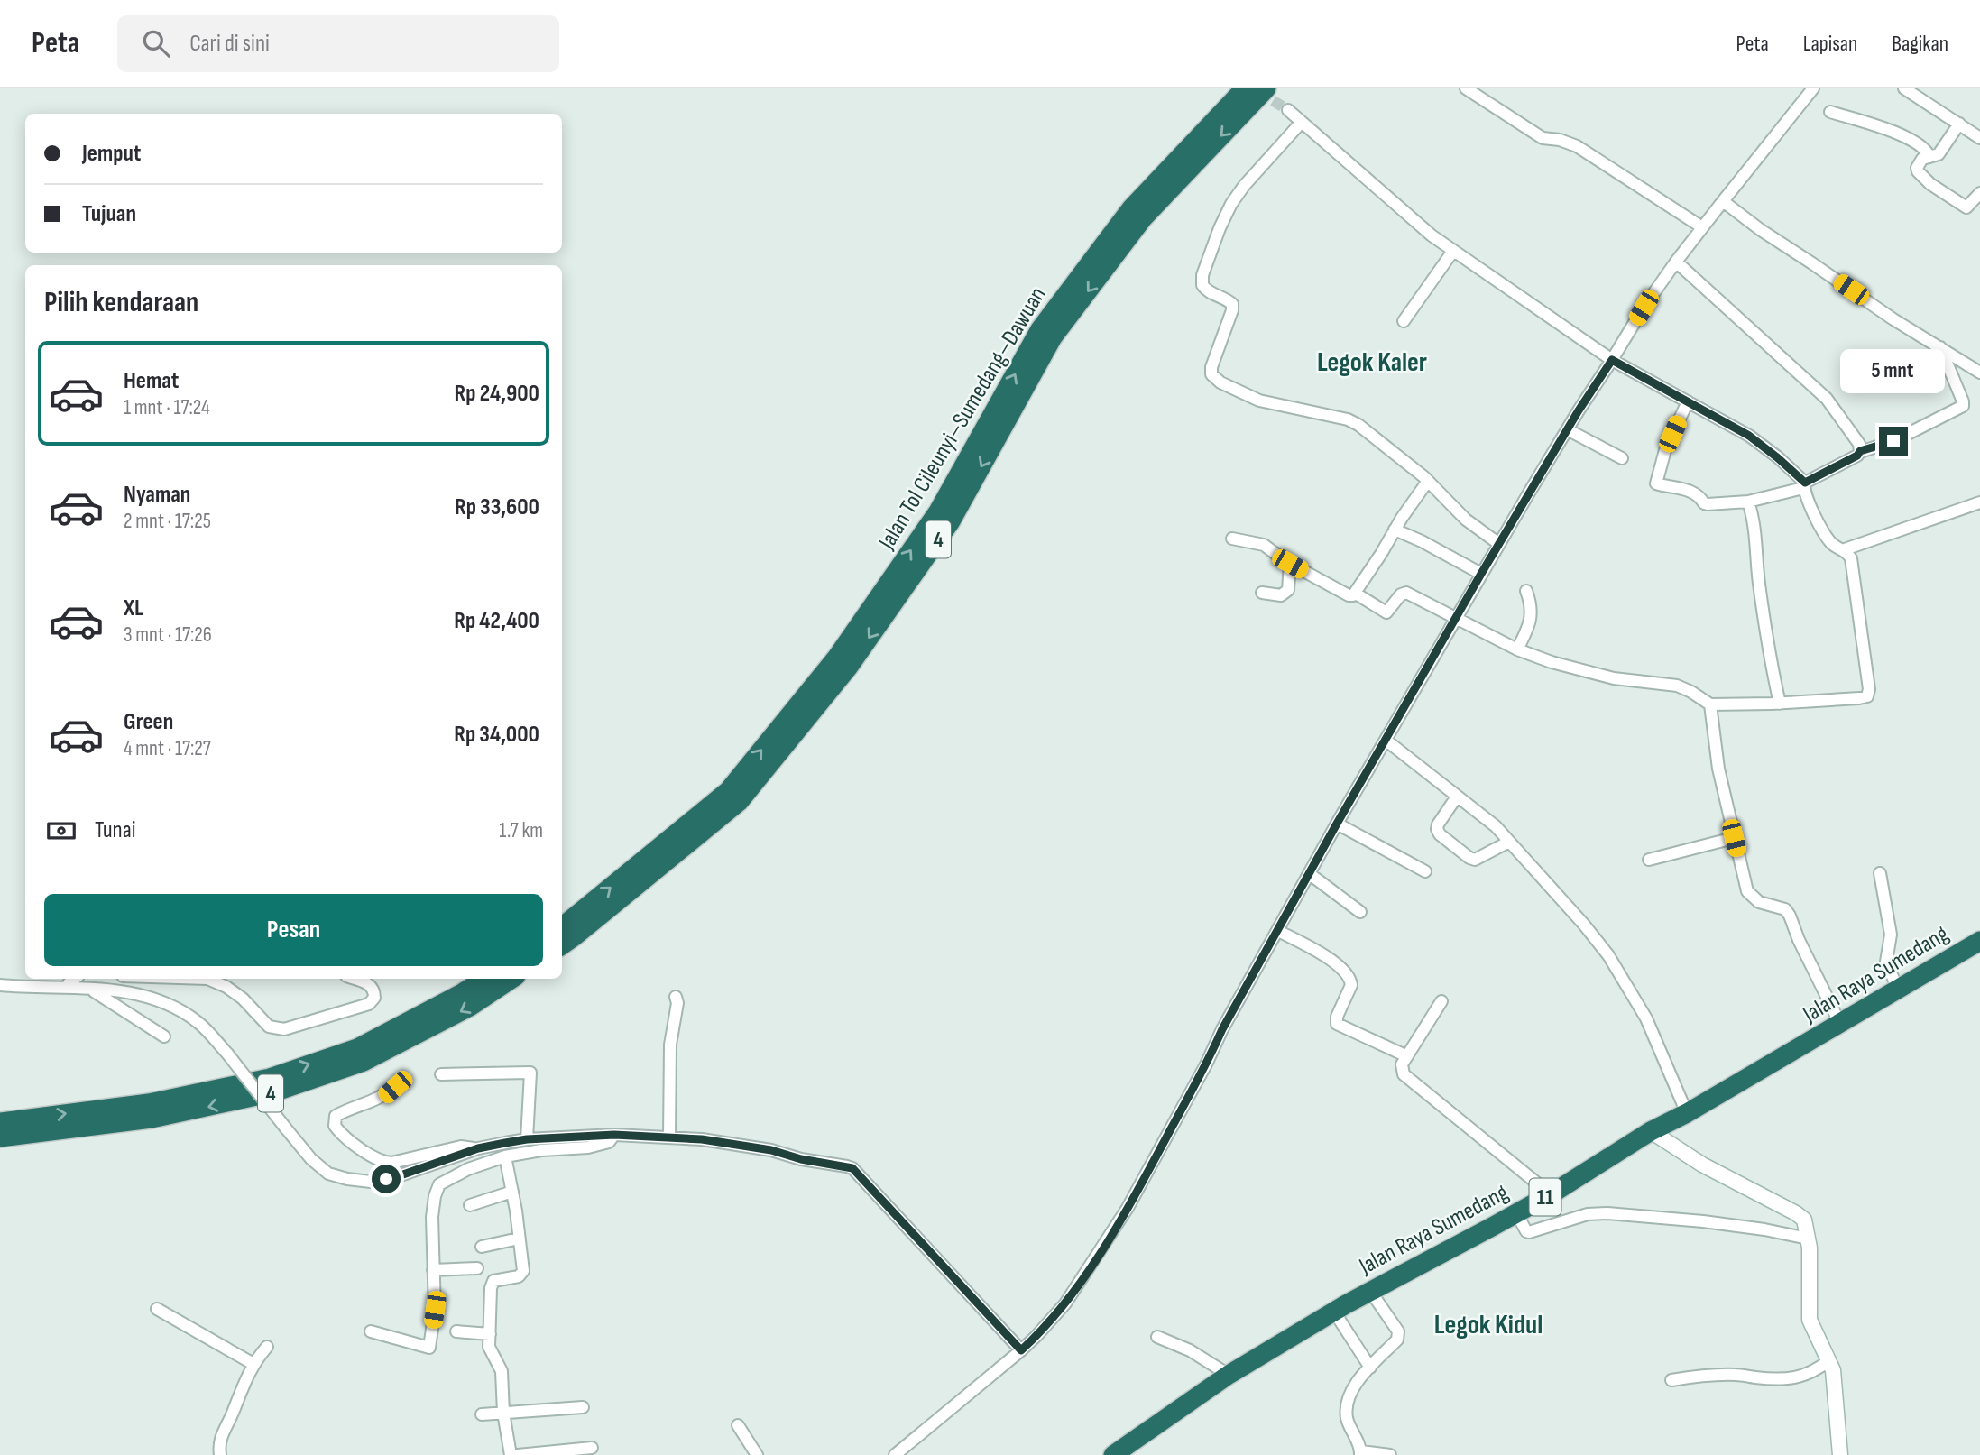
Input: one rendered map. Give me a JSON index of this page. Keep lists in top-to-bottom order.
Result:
{
  "streets": {
    "highway": [
      "Jalan Tol Cileunyi–Sumedang–Dawuan",
      "4",
      "Jalan Raya Sumedang",
      "11"
    ]
  },
  "districts": ["Legok Kaler", "Legok Kidul"],
  "page": {
    "header": "Peta",
    "search": "Cari di sini",
    "nav": ["Peta", "Lapisan", "Bagikan"],
    "banner": ["Jemput", "Tujuan"],
    "heading": "Pilih kendaraan",
    "list": [
      {
        "name": "Hemat",
        "note": "1 mnt · 17:24",
        "value": "Rp 24,900"
      },
      {
        "name": "Nyaman",
        "note": "2 mnt · 17:25",
        "value": "Rp 33,600"
      },
      {
        "name": "XL",
        "note": "3 mnt · 17:26",
        "value": "Rp 42,400"
      },
      {
        "name": "Green",
        "note": "4 mnt · 17:27",
        "value": "Rp 34,000"
      }
    ],
    "bubble": "5 mnt",
    "pay": ["Tunai", "1.7 km"],
    "buttons": "Pesan"
  }
}
